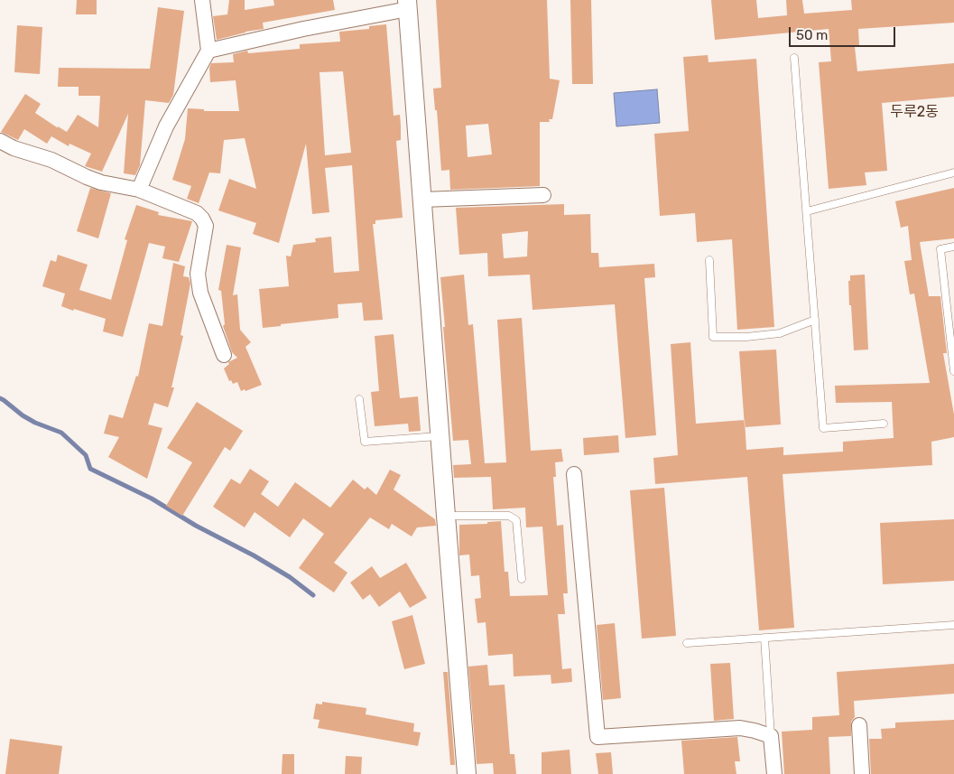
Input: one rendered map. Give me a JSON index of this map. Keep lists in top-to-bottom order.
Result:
{
  "districts": ["두루2동"],
  "scale_bar": "50 m"
}
